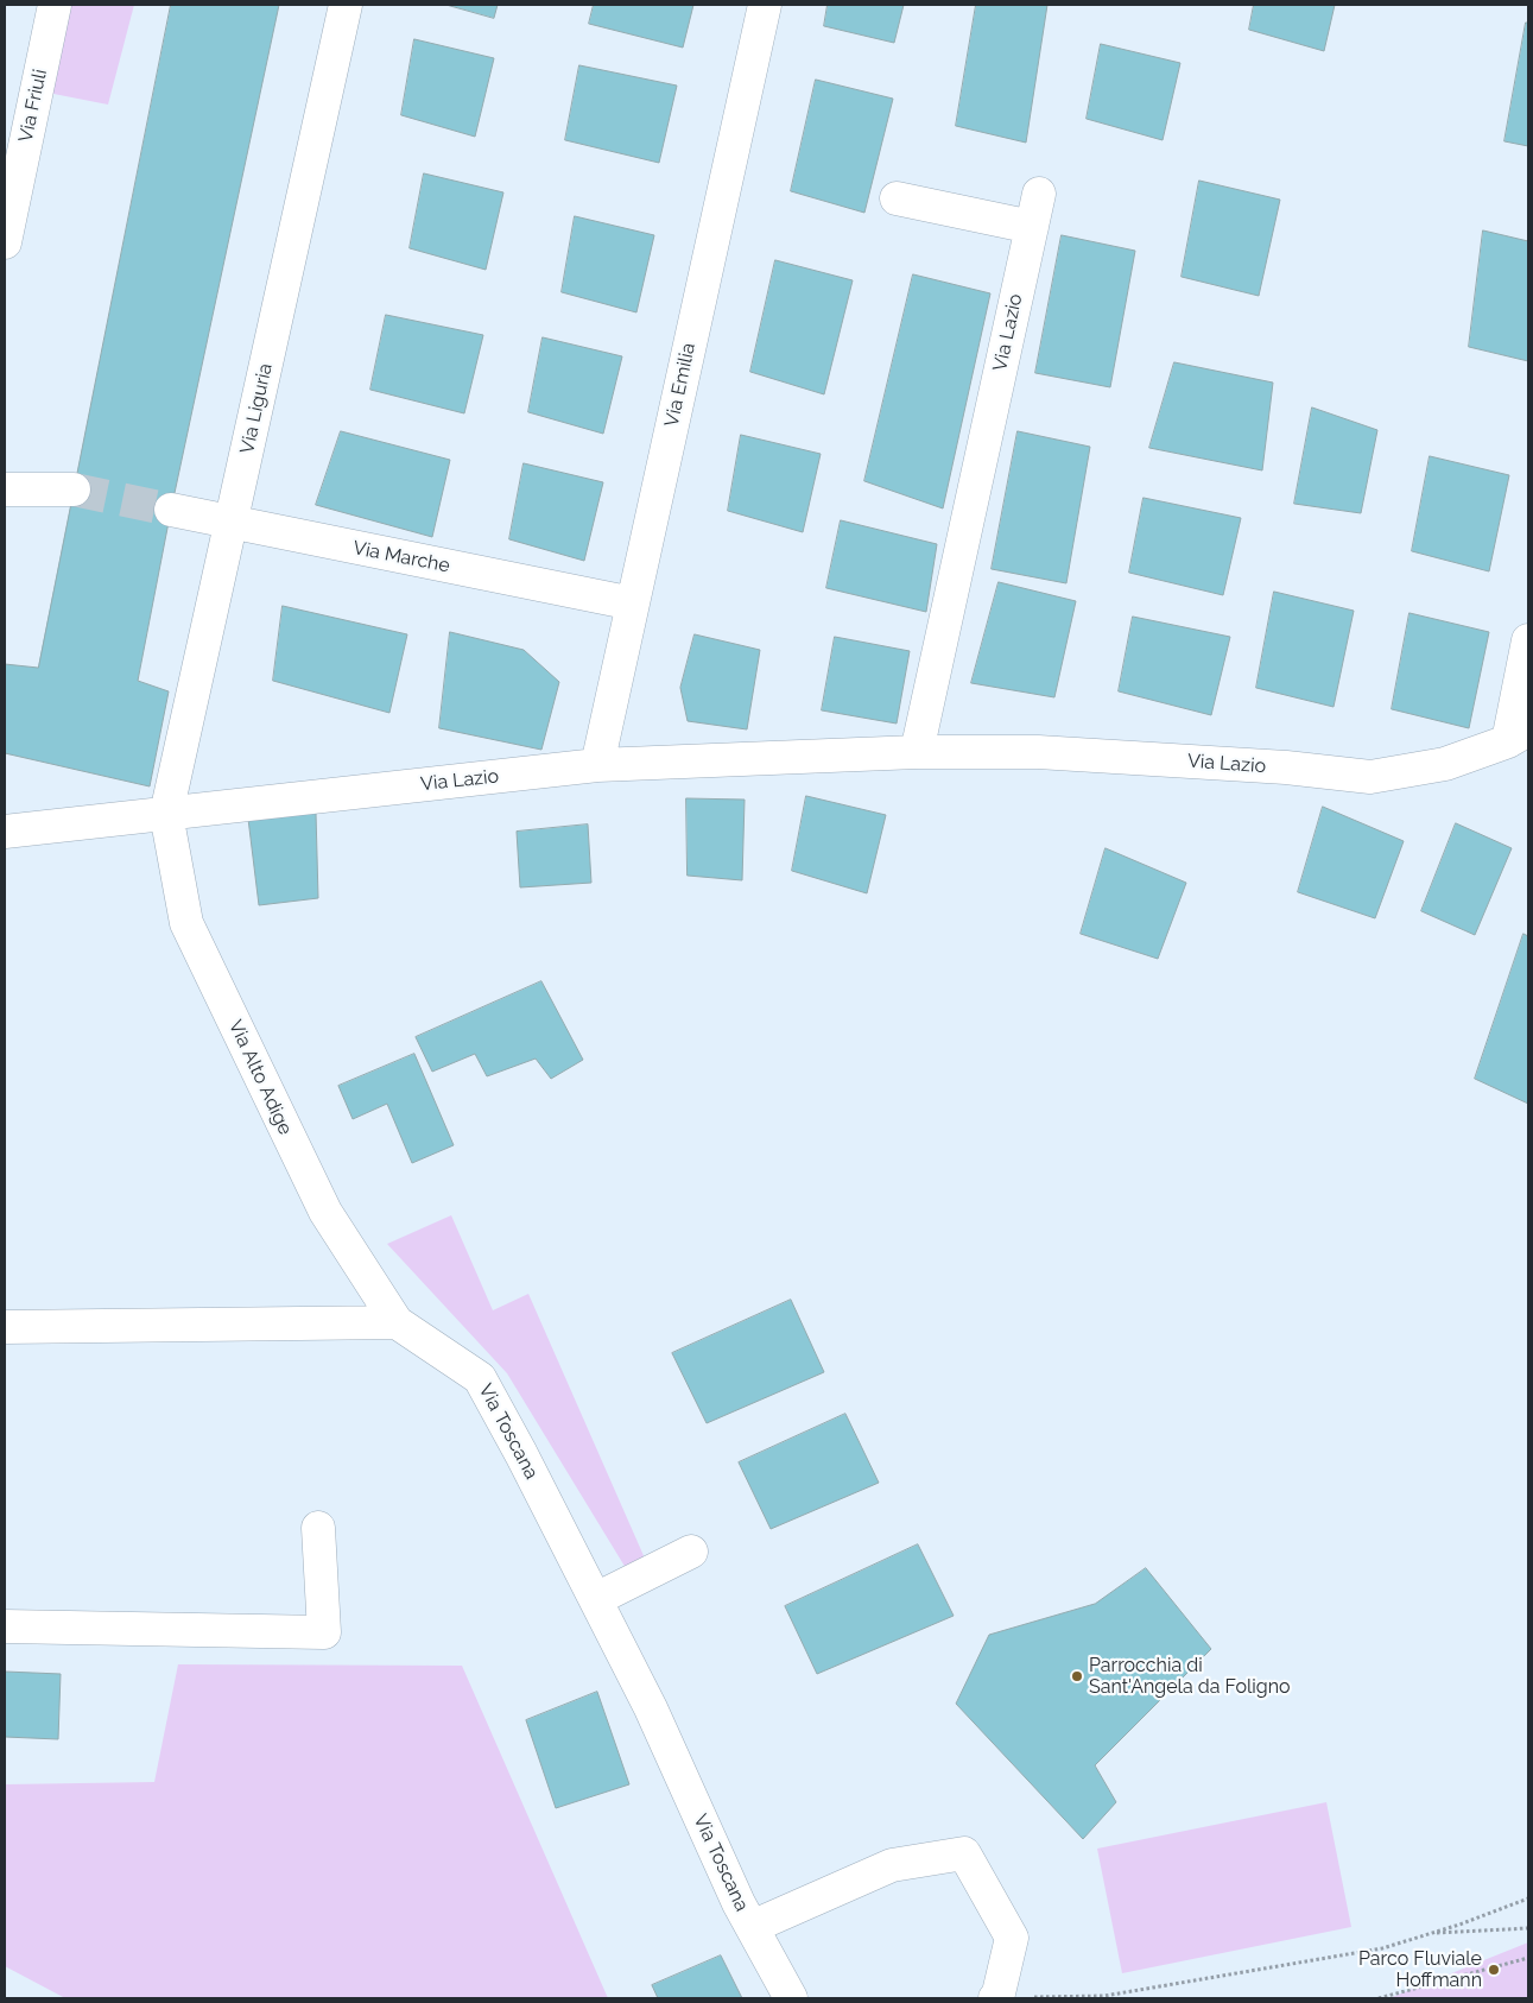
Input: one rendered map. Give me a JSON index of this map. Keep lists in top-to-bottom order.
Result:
{
  "streets": {
    "street": [
      "Via Friuli",
      "Via Lazio",
      "Via Emilia",
      "Via Liguria",
      "Via Marche",
      "Via Alto Adige",
      "Via Toscana"
    ]
  },
  "crossings": [
    ["Via Lazio", "Via Emilia"],
    ["Via Lazio", "Via Liguria"],
    ["Via Lazio", "Via Alto Adige"],
    ["Via Emilia", "Via Marche"],
    ["Via Liguria", "Via Marche"],
    ["Via Liguria", "Via Alto Adige"],
    ["Via Alto Adige", "Via Toscana"]
  ],
  "places": ["Parrocchia di Sant'Angela da Foligno", "Parco Fluviale Hoffmann"]
}
